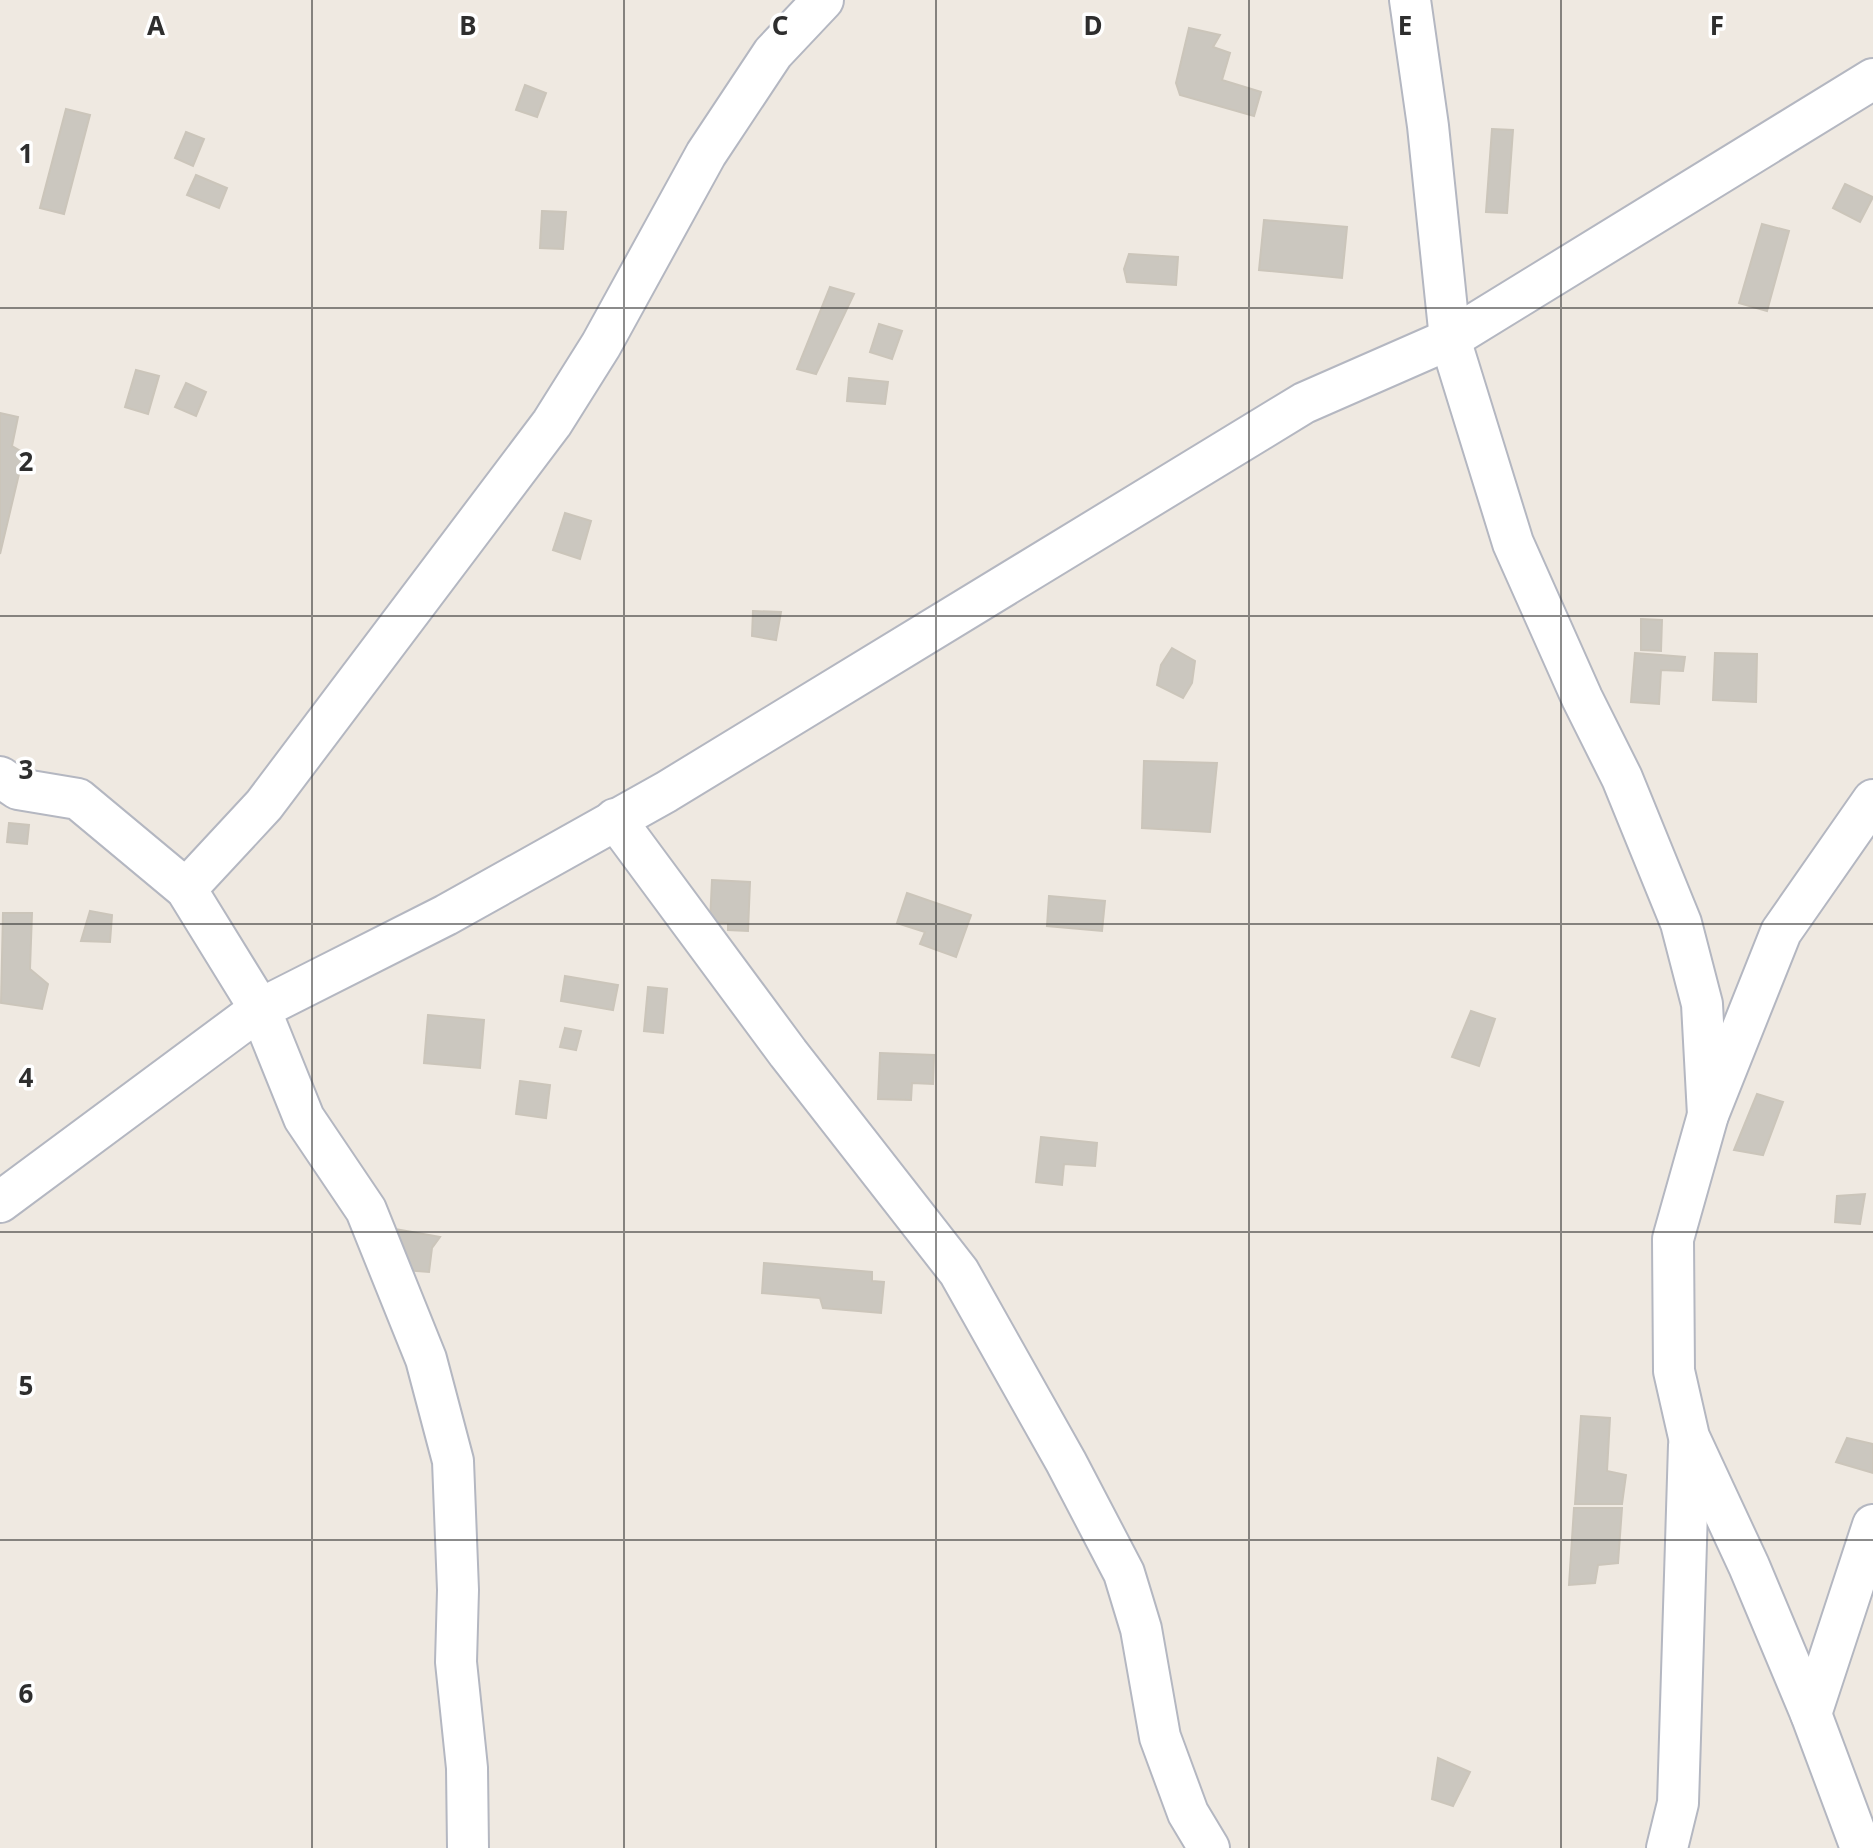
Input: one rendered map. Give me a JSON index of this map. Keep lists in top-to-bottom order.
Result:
{
  "grid": {
    "columns": [
      "A",
      "B",
      "C",
      "D",
      "E",
      "F"
    ],
    "rows": [
      "1",
      "2",
      "3",
      "4",
      "5",
      "6"
    ]
  }
}
